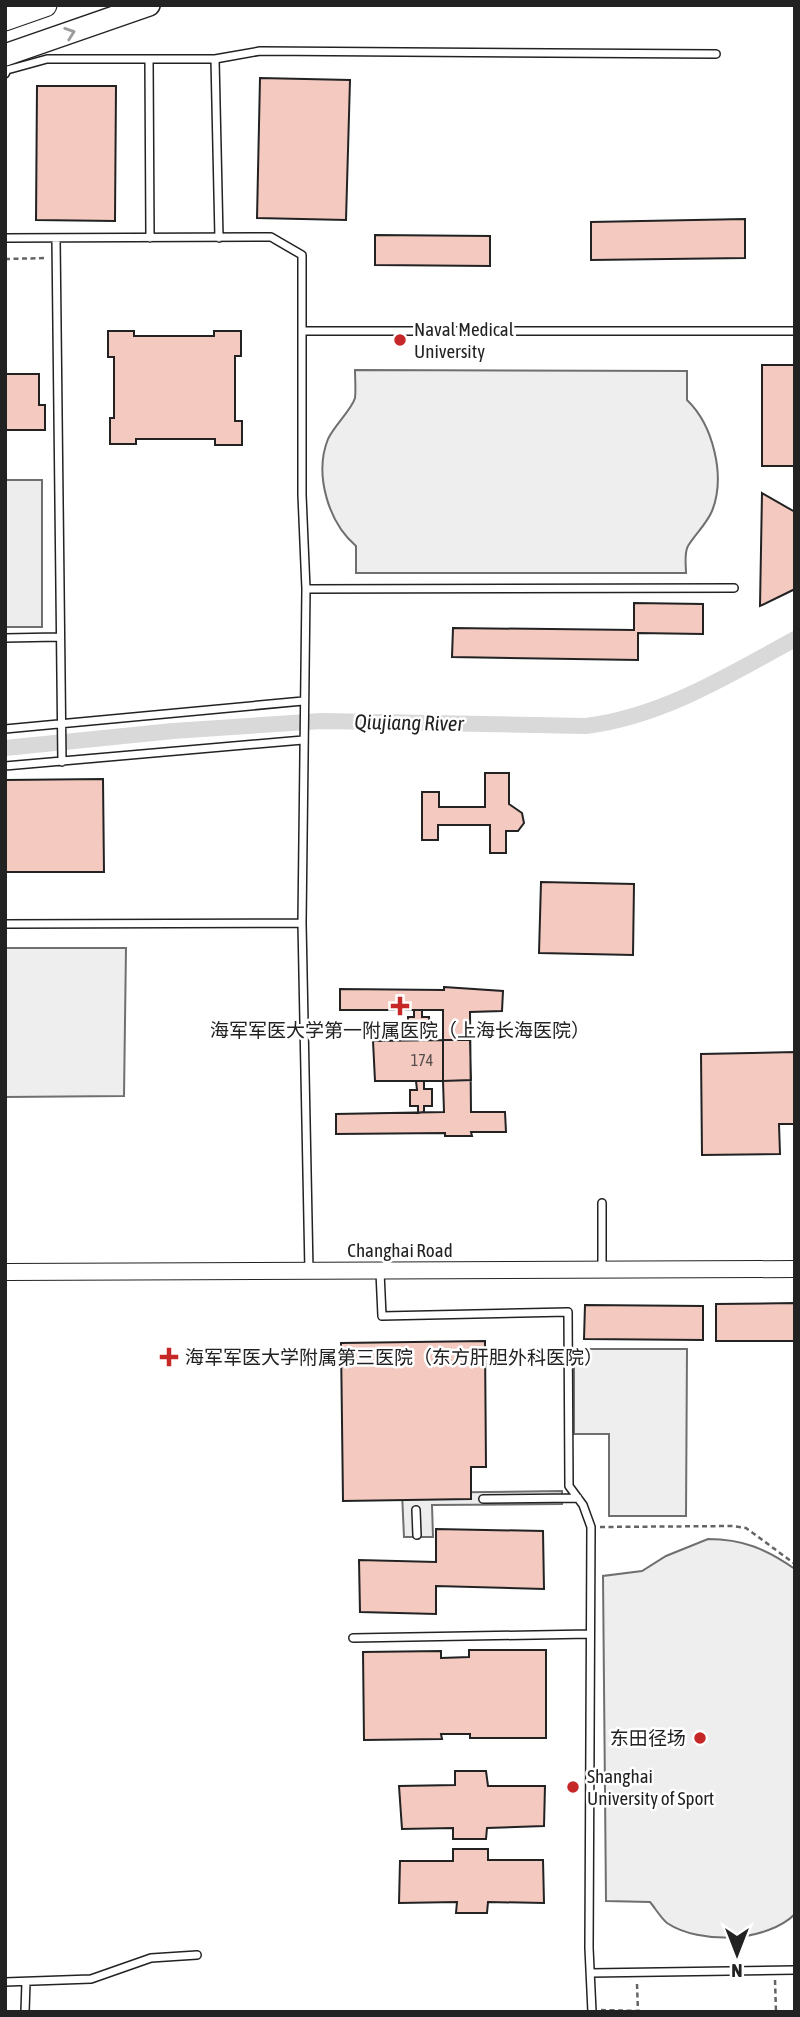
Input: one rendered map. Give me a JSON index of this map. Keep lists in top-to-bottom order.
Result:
{
  "streets": {
    "street": ["Changhai Road"]
  },
  "water": ["Qiujiang River"],
  "places": {
    "other": ["Naval Medical University", "东田径场", "Shanghai University of Sport"],
    "health": ["海军军医大学第一附属医院（上海长海医院）", "海军军医大学附属第三医院（东方肝胆外科医院）"]
  },
  "house_numbers": ["174"],
  "north": "bottom"
}
